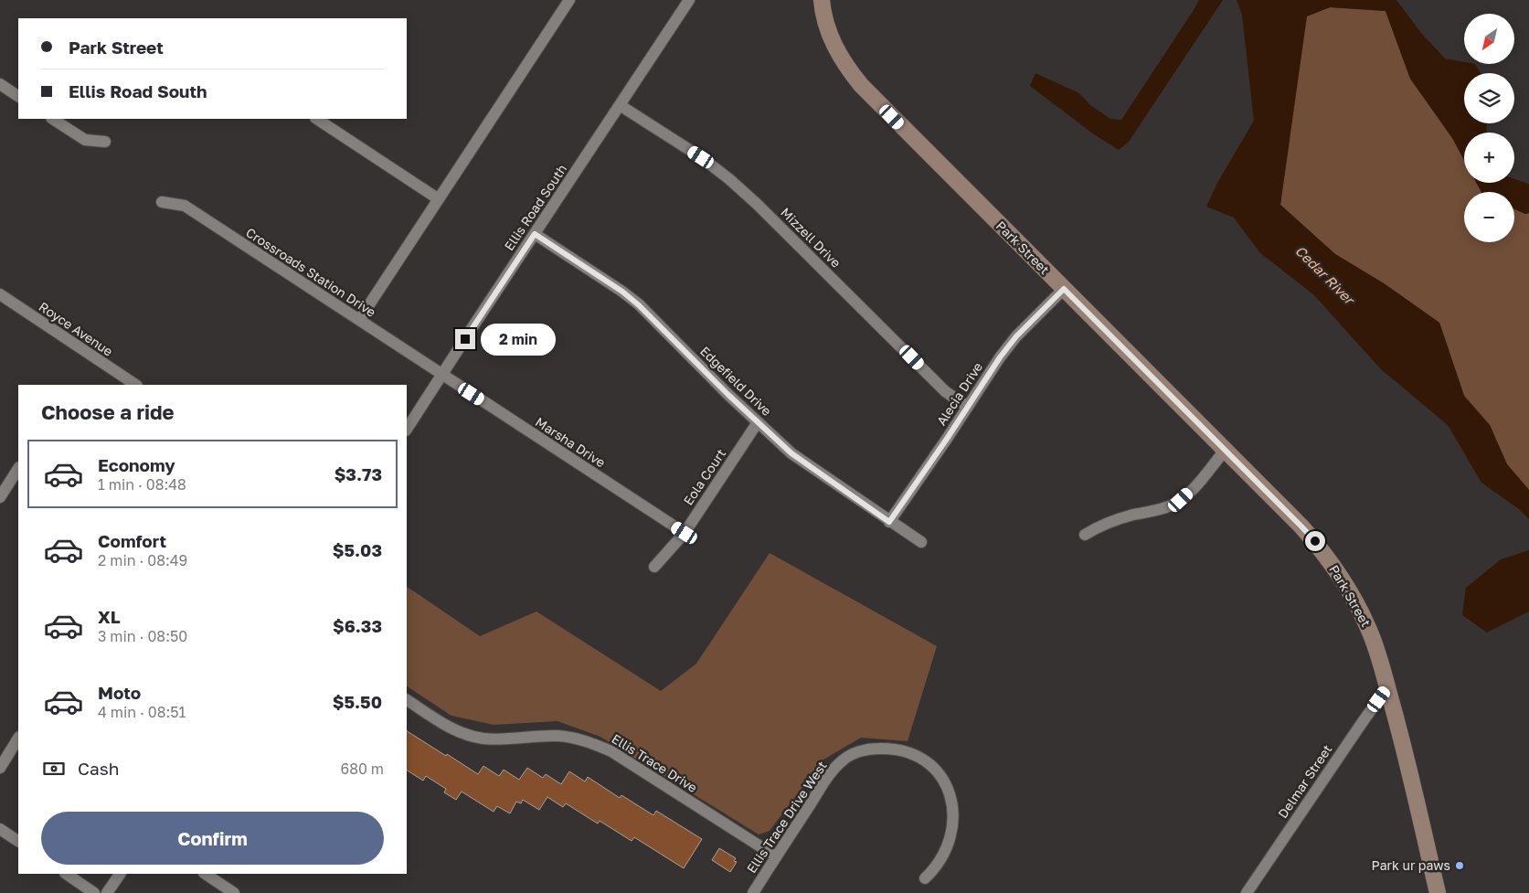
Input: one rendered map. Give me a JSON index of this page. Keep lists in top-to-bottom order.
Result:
{
  "streets": {
    "street": [
      "Ellis Road South",
      "Mizzell Drive",
      "Park Street",
      "Crossroads Station Drive",
      "Royce Avenue",
      "Edgefield Drive",
      "Alecia Drive",
      "Marsha Drive",
      "Eola Court",
      "Ellis Trace Drive",
      "Delmar Street",
      "Ellis Trace Drive West"
    ]
  },
  "crossings": [
    ["Ellis Road South", "Mizzell Drive"],
    ["Ellis Road South", "Crossroads Station Drive"],
    ["Ellis Road South", "Edgefield Drive"],
    ["Ellis Road South", "Marsha Drive"],
    ["Mizzell Drive", "Alecia Drive"],
    ["Park Street", "Alecia Drive"],
    ["Park Street", "Delmar Street"],
    ["Crossroads Station Drive", "Marsha Drive"],
    ["Edgefield Drive", "Alecia Drive"],
    ["Edgefield Drive", "Eola Court"],
    ["Marsha Drive", "Eola Court"],
    ["Ellis Trace Drive", "Ellis Trace Drive West"]
  ],
  "water": ["Cedar River"],
  "places": ["Park ur paws"],
  "north": "bottom left",
  "page": {
    "map_buttons": ["+", "−"],
    "banner": ["Park Street", "Ellis Road South"],
    "bubble": "2 min",
    "heading": "Choose a ride",
    "list": [
      {
        "name": "Economy",
        "note": "1 min · 08:48",
        "value": "$3.73"
      },
      {
        "name": "Comfort",
        "note": "2 min · 08:49",
        "value": "$5.03"
      },
      {
        "name": "XL",
        "note": "3 min · 08:50",
        "value": "$6.33"
      },
      {
        "name": "Moto",
        "note": "4 min · 08:51",
        "value": "$5.50"
      }
    ],
    "pay": ["Cash", "680 m"],
    "buttons": "Confirm"
  }
}
